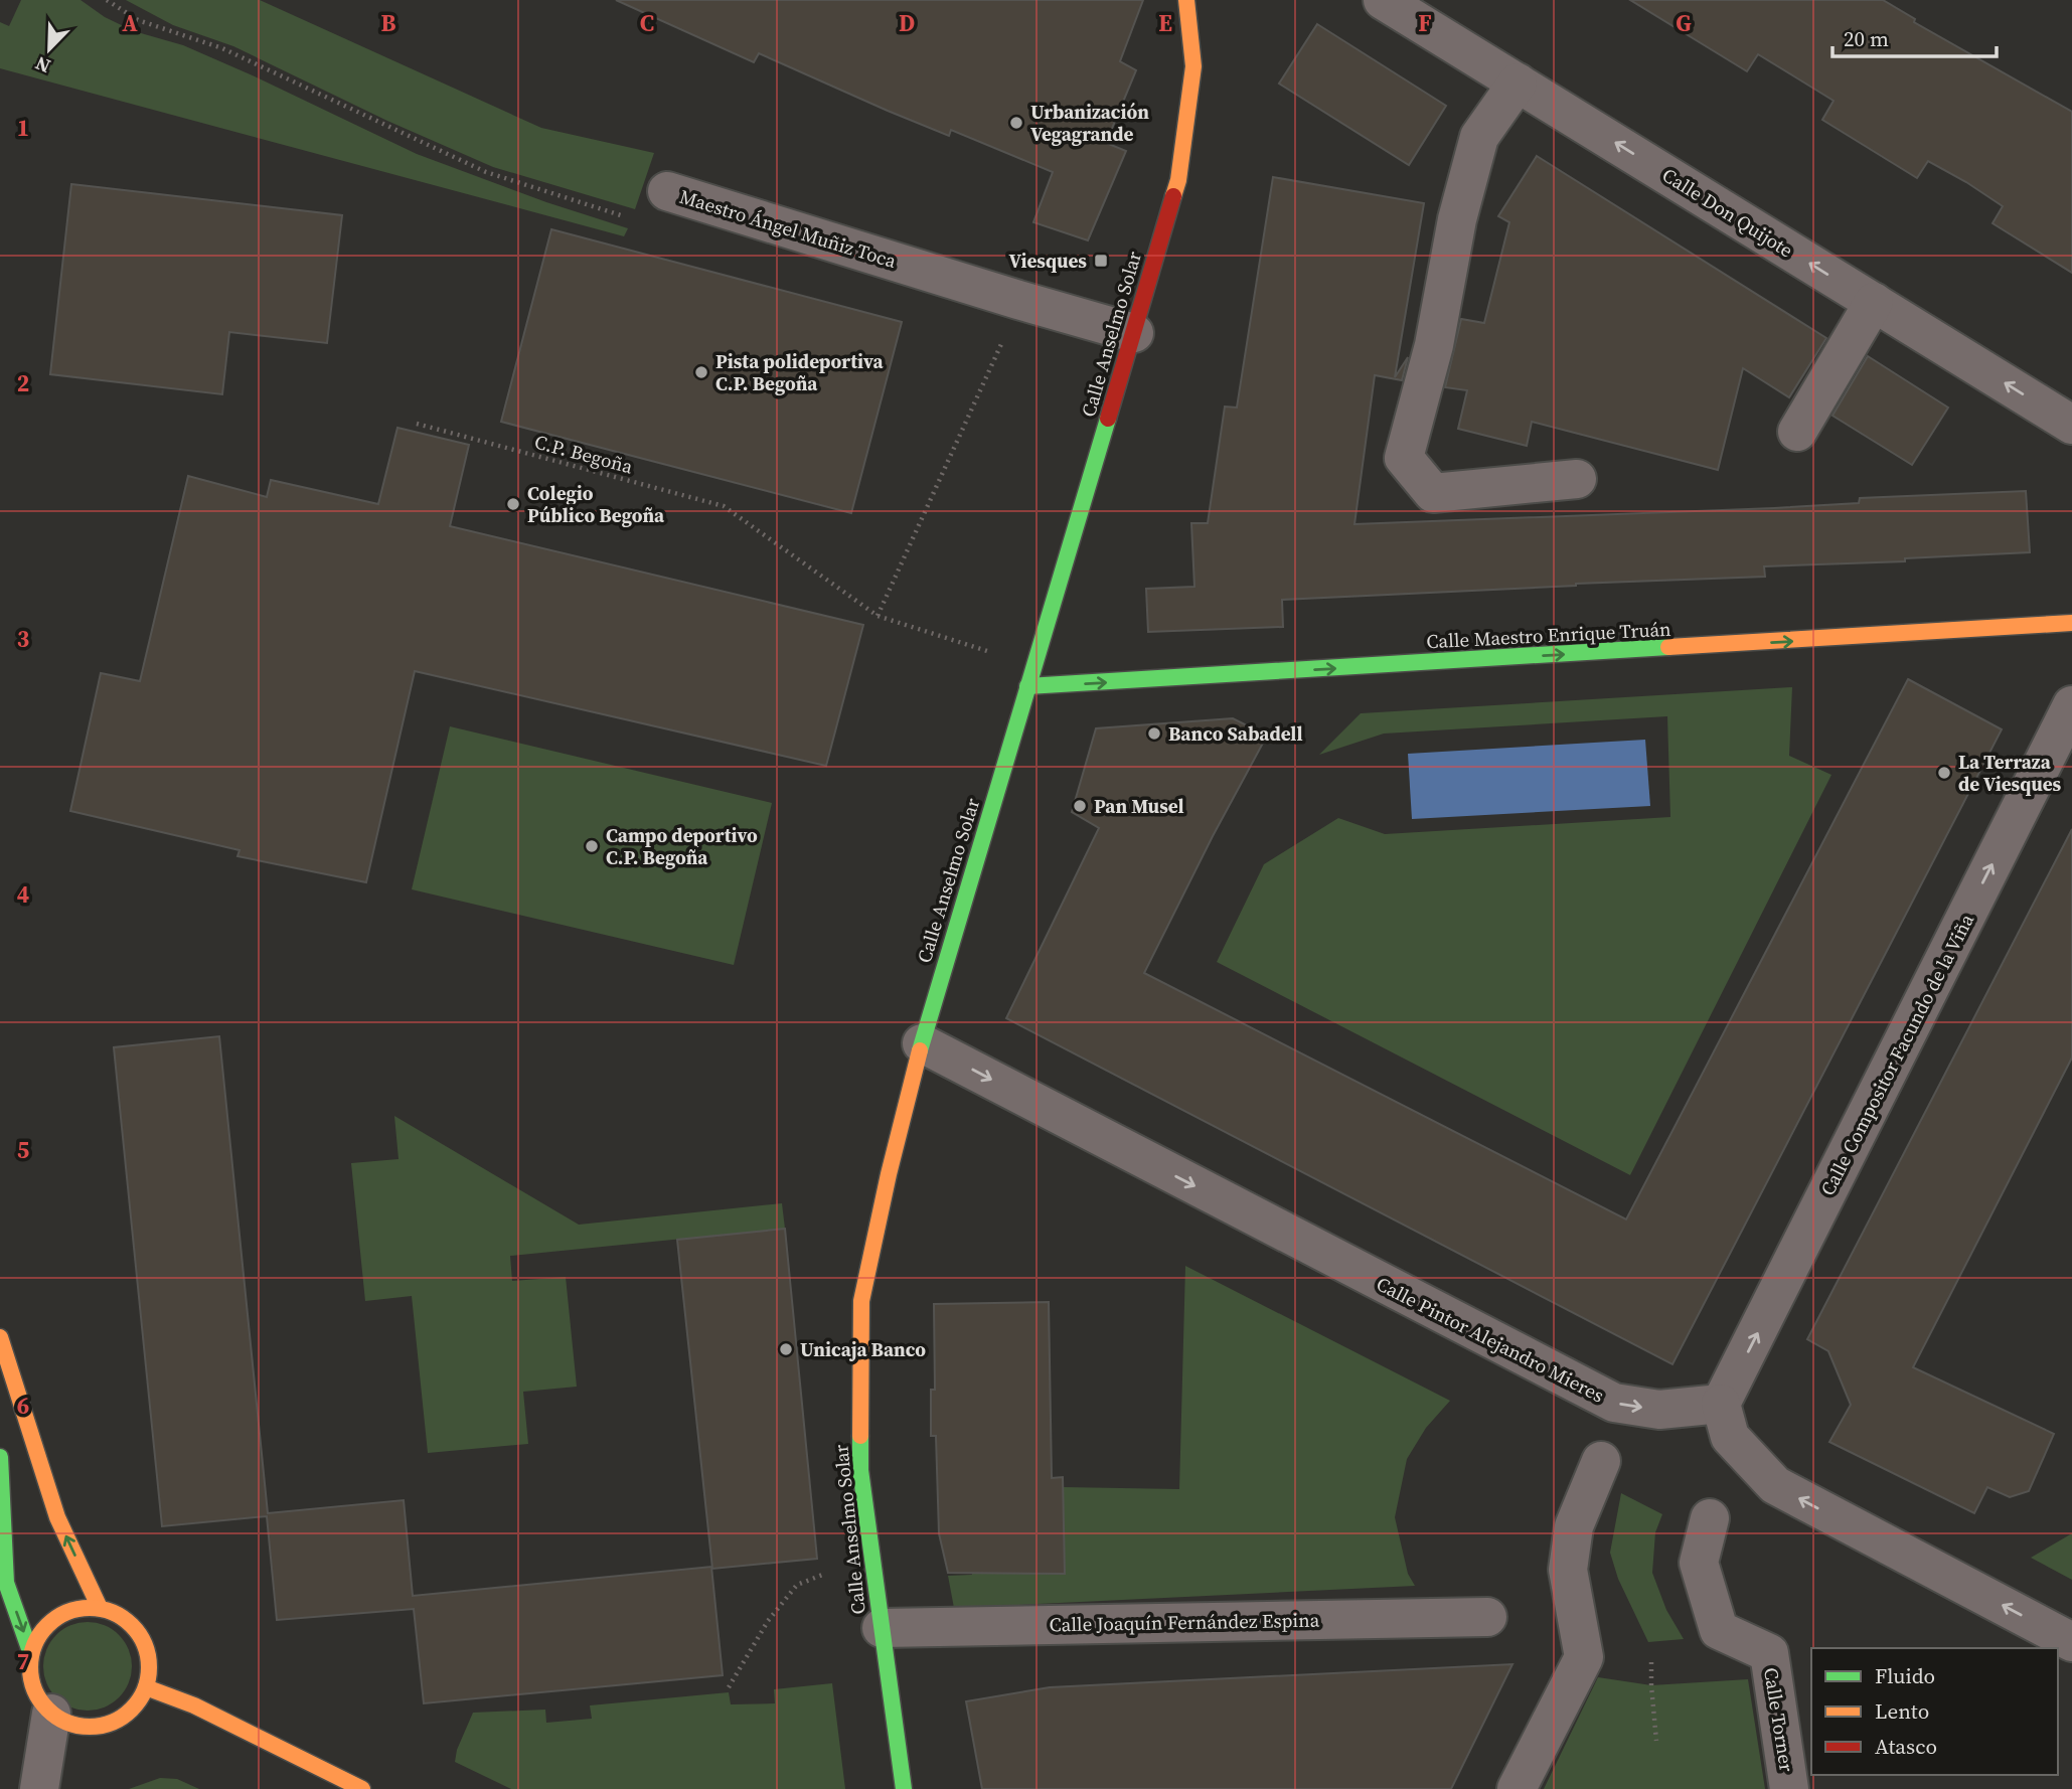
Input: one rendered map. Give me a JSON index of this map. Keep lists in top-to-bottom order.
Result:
{
  "streets": {
    "street": [
      "Calle Don Quijote",
      "Maestro Ángel Muñiz Toca",
      "Calle Anselmo Solar",
      "Calle Maestro Enrique Truán",
      "Calle Compositor Facundo de la Viña",
      "Calle Pintor Alejandro Mieres",
      "Calle Joaquín Fernández Espina",
      "Calle Torner"
    ],
    "path": ["C.P. Begoña"]
  },
  "crossings": [
    ["Maestro Ángel Muñiz Toca", "Calle Anselmo Solar"],
    ["Calle Anselmo Solar", "Calle Maestro Enrique Truán"],
    ["Calle Anselmo Solar", "Calle Pintor Alejandro Mieres"],
    ["Calle Anselmo Solar", "Calle Joaquín Fernández Espina"],
    ["Calle Compositor Facundo de la Viña", "Calle Pintor Alejandro Mieres"]
  ],
  "one_way": [
    "Calle Don Quijote",
    "Calle Maestro Enrique Truán",
    "Calle Compositor Facundo de la Viña",
    "Calle Pintor Alejandro Mieres"
  ],
  "places": {
    "other": [
      "Urbanización Vegagrande",
      "Pista polideportiva C.P. Begoña",
      "Colegio Público Begoña",
      "Banco Sabadell",
      "La Terraza de Viesques",
      "Pan Musel",
      "Campo deportivo C.P. Begoña",
      "Unicaja Banco"
    ],
    "transit": ["Viesques"]
  },
  "legend": ["Fluido", "Lento", "Atasco"],
  "scale_bar": "20 m",
  "north": "bottom left",
  "grid": {
    "columns": [
      "A",
      "B",
      "C",
      "D",
      "E",
      "F",
      "G"
    ],
    "rows": [
      "1",
      "2",
      "3",
      "4",
      "5",
      "6",
      "7"
    ]
  }
}
